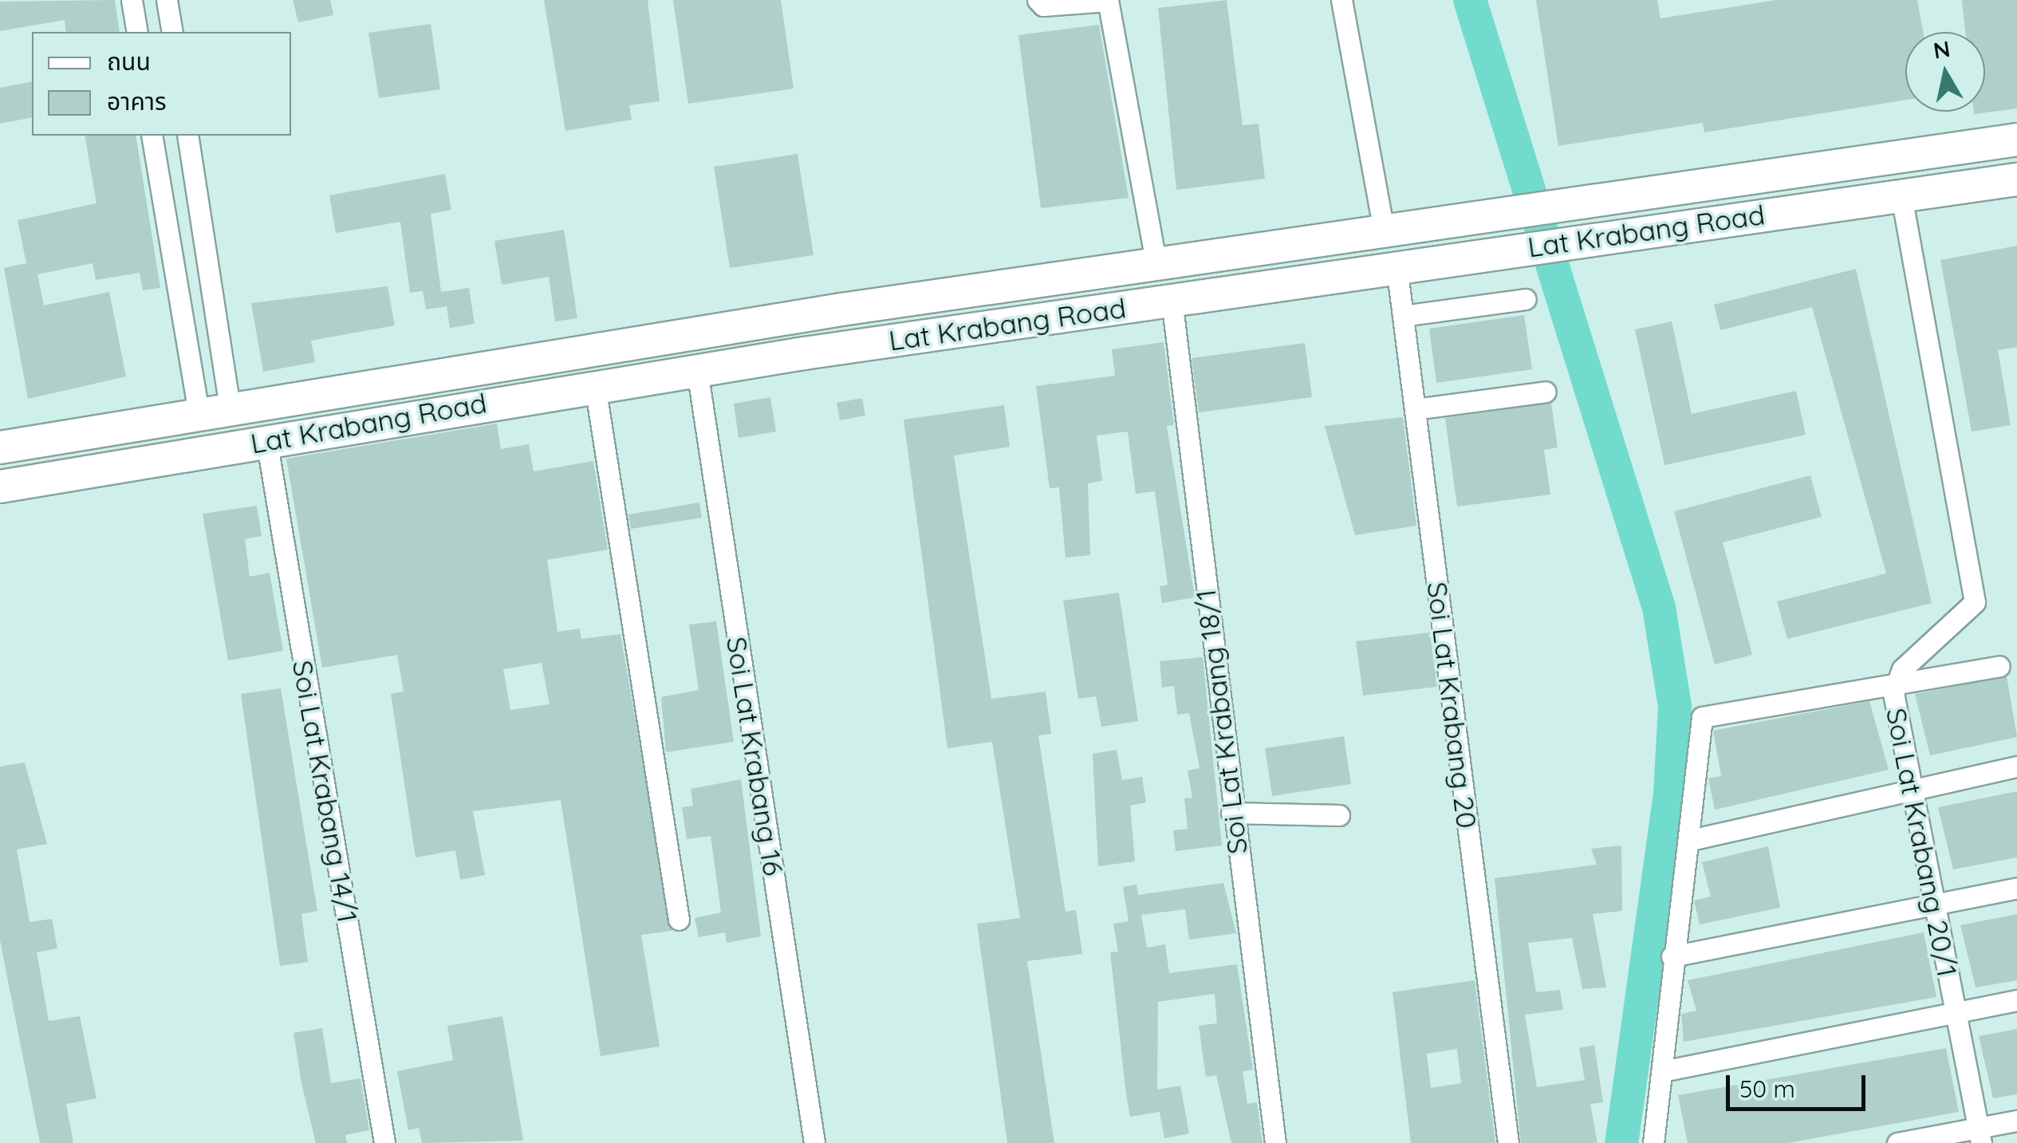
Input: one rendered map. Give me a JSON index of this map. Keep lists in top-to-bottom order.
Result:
{
  "streets": {
    "main road": ["Lat Krabang Road"],
    "street": [
      "Soi Lat Krabang 20",
      "Soi Lat Krabang 18/1",
      "Soi Lat Krabang 16",
      "Soi Lat Krabang 14/1",
      "Soi Lat Krabang 20/1"
    ]
  },
  "crossings": [
    ["Lat Krabang Road", "Soi Lat Krabang 20"],
    ["Lat Krabang Road", "Soi Lat Krabang 18/1"],
    ["Lat Krabang Road", "Soi Lat Krabang 16"],
    ["Lat Krabang Road", "Soi Lat Krabang 14/1"],
    ["Lat Krabang Road", "Soi Lat Krabang 20/1"]
  ],
  "legend": ["ถนน", "อาคาร"],
  "scale_bar": "50 m",
  "north": "top"
}
